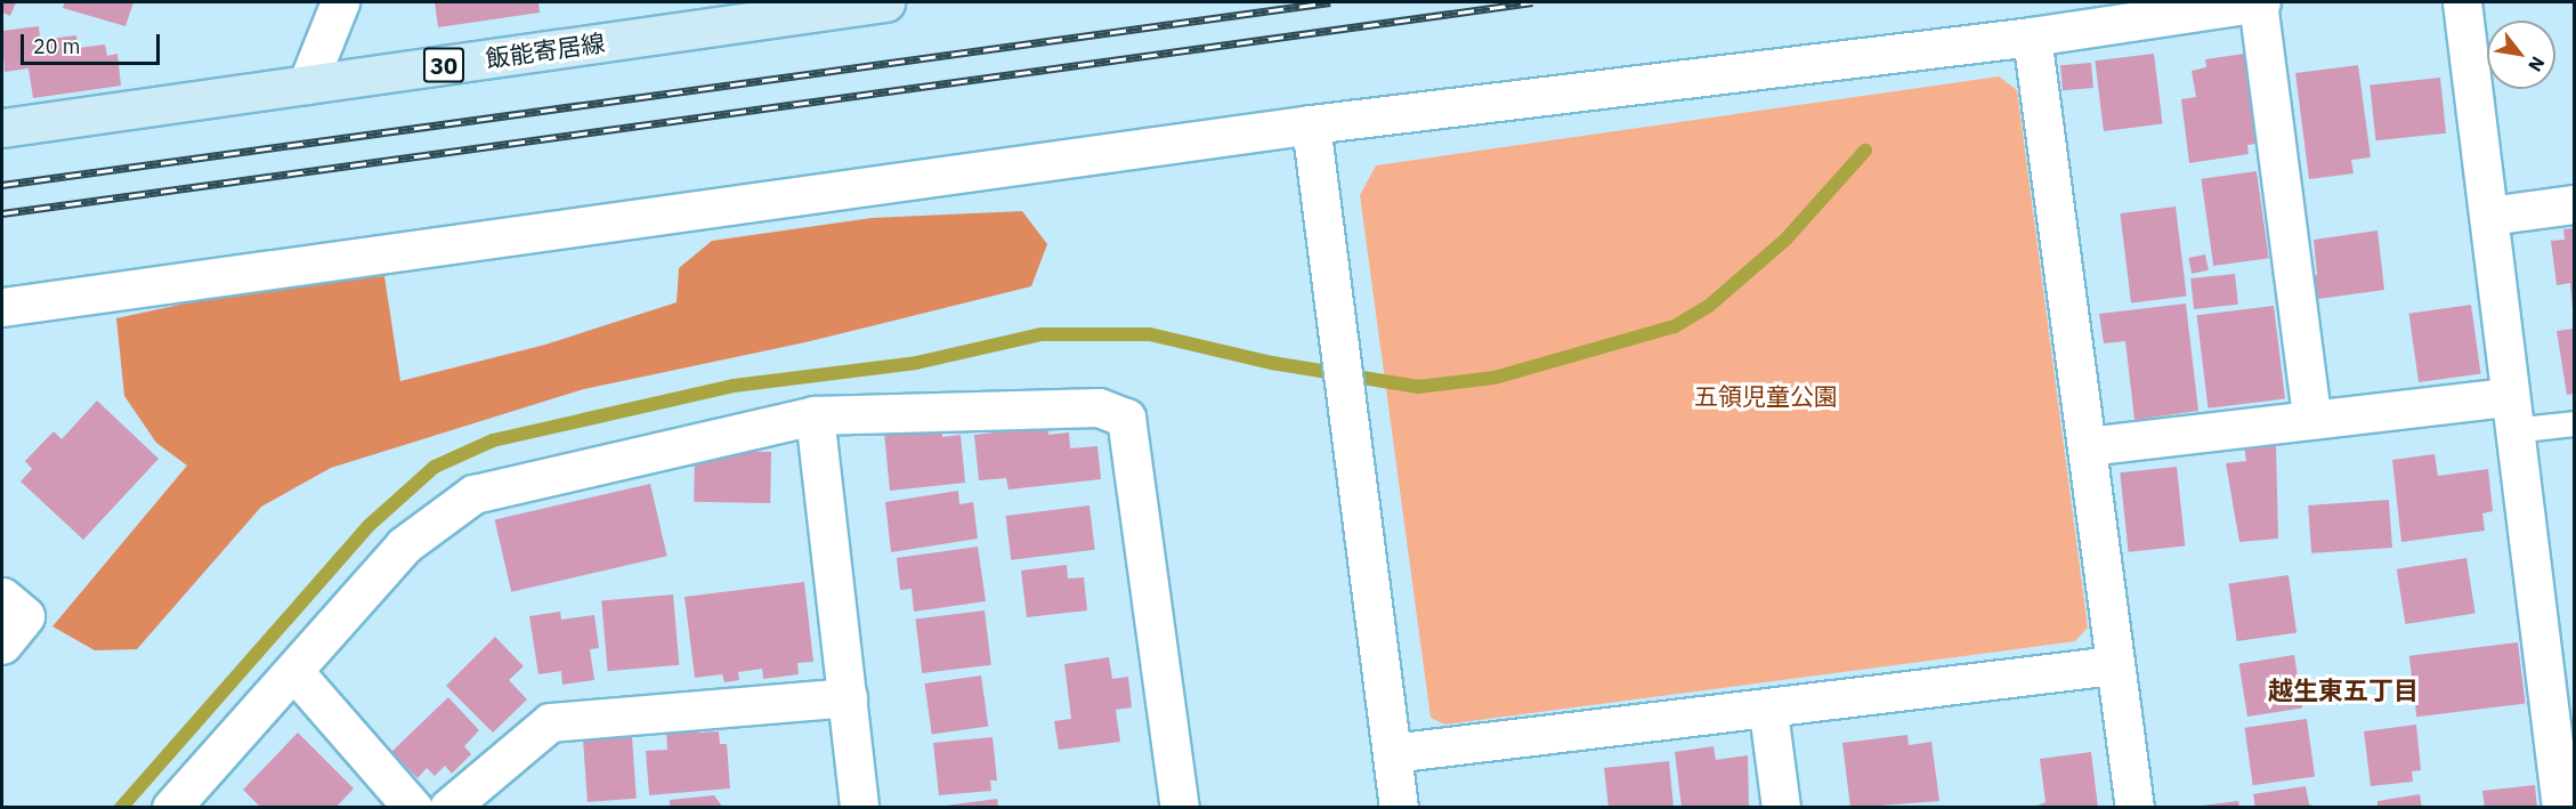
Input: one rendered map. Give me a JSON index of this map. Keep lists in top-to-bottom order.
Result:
{
  "streets": {
    "main road": ["飯能寄居線", "30"]
  },
  "districts": ["越生東五丁目"],
  "parks": ["五領児童公園"],
  "scale_bar": "20 m",
  "north": "bottom right"
}
